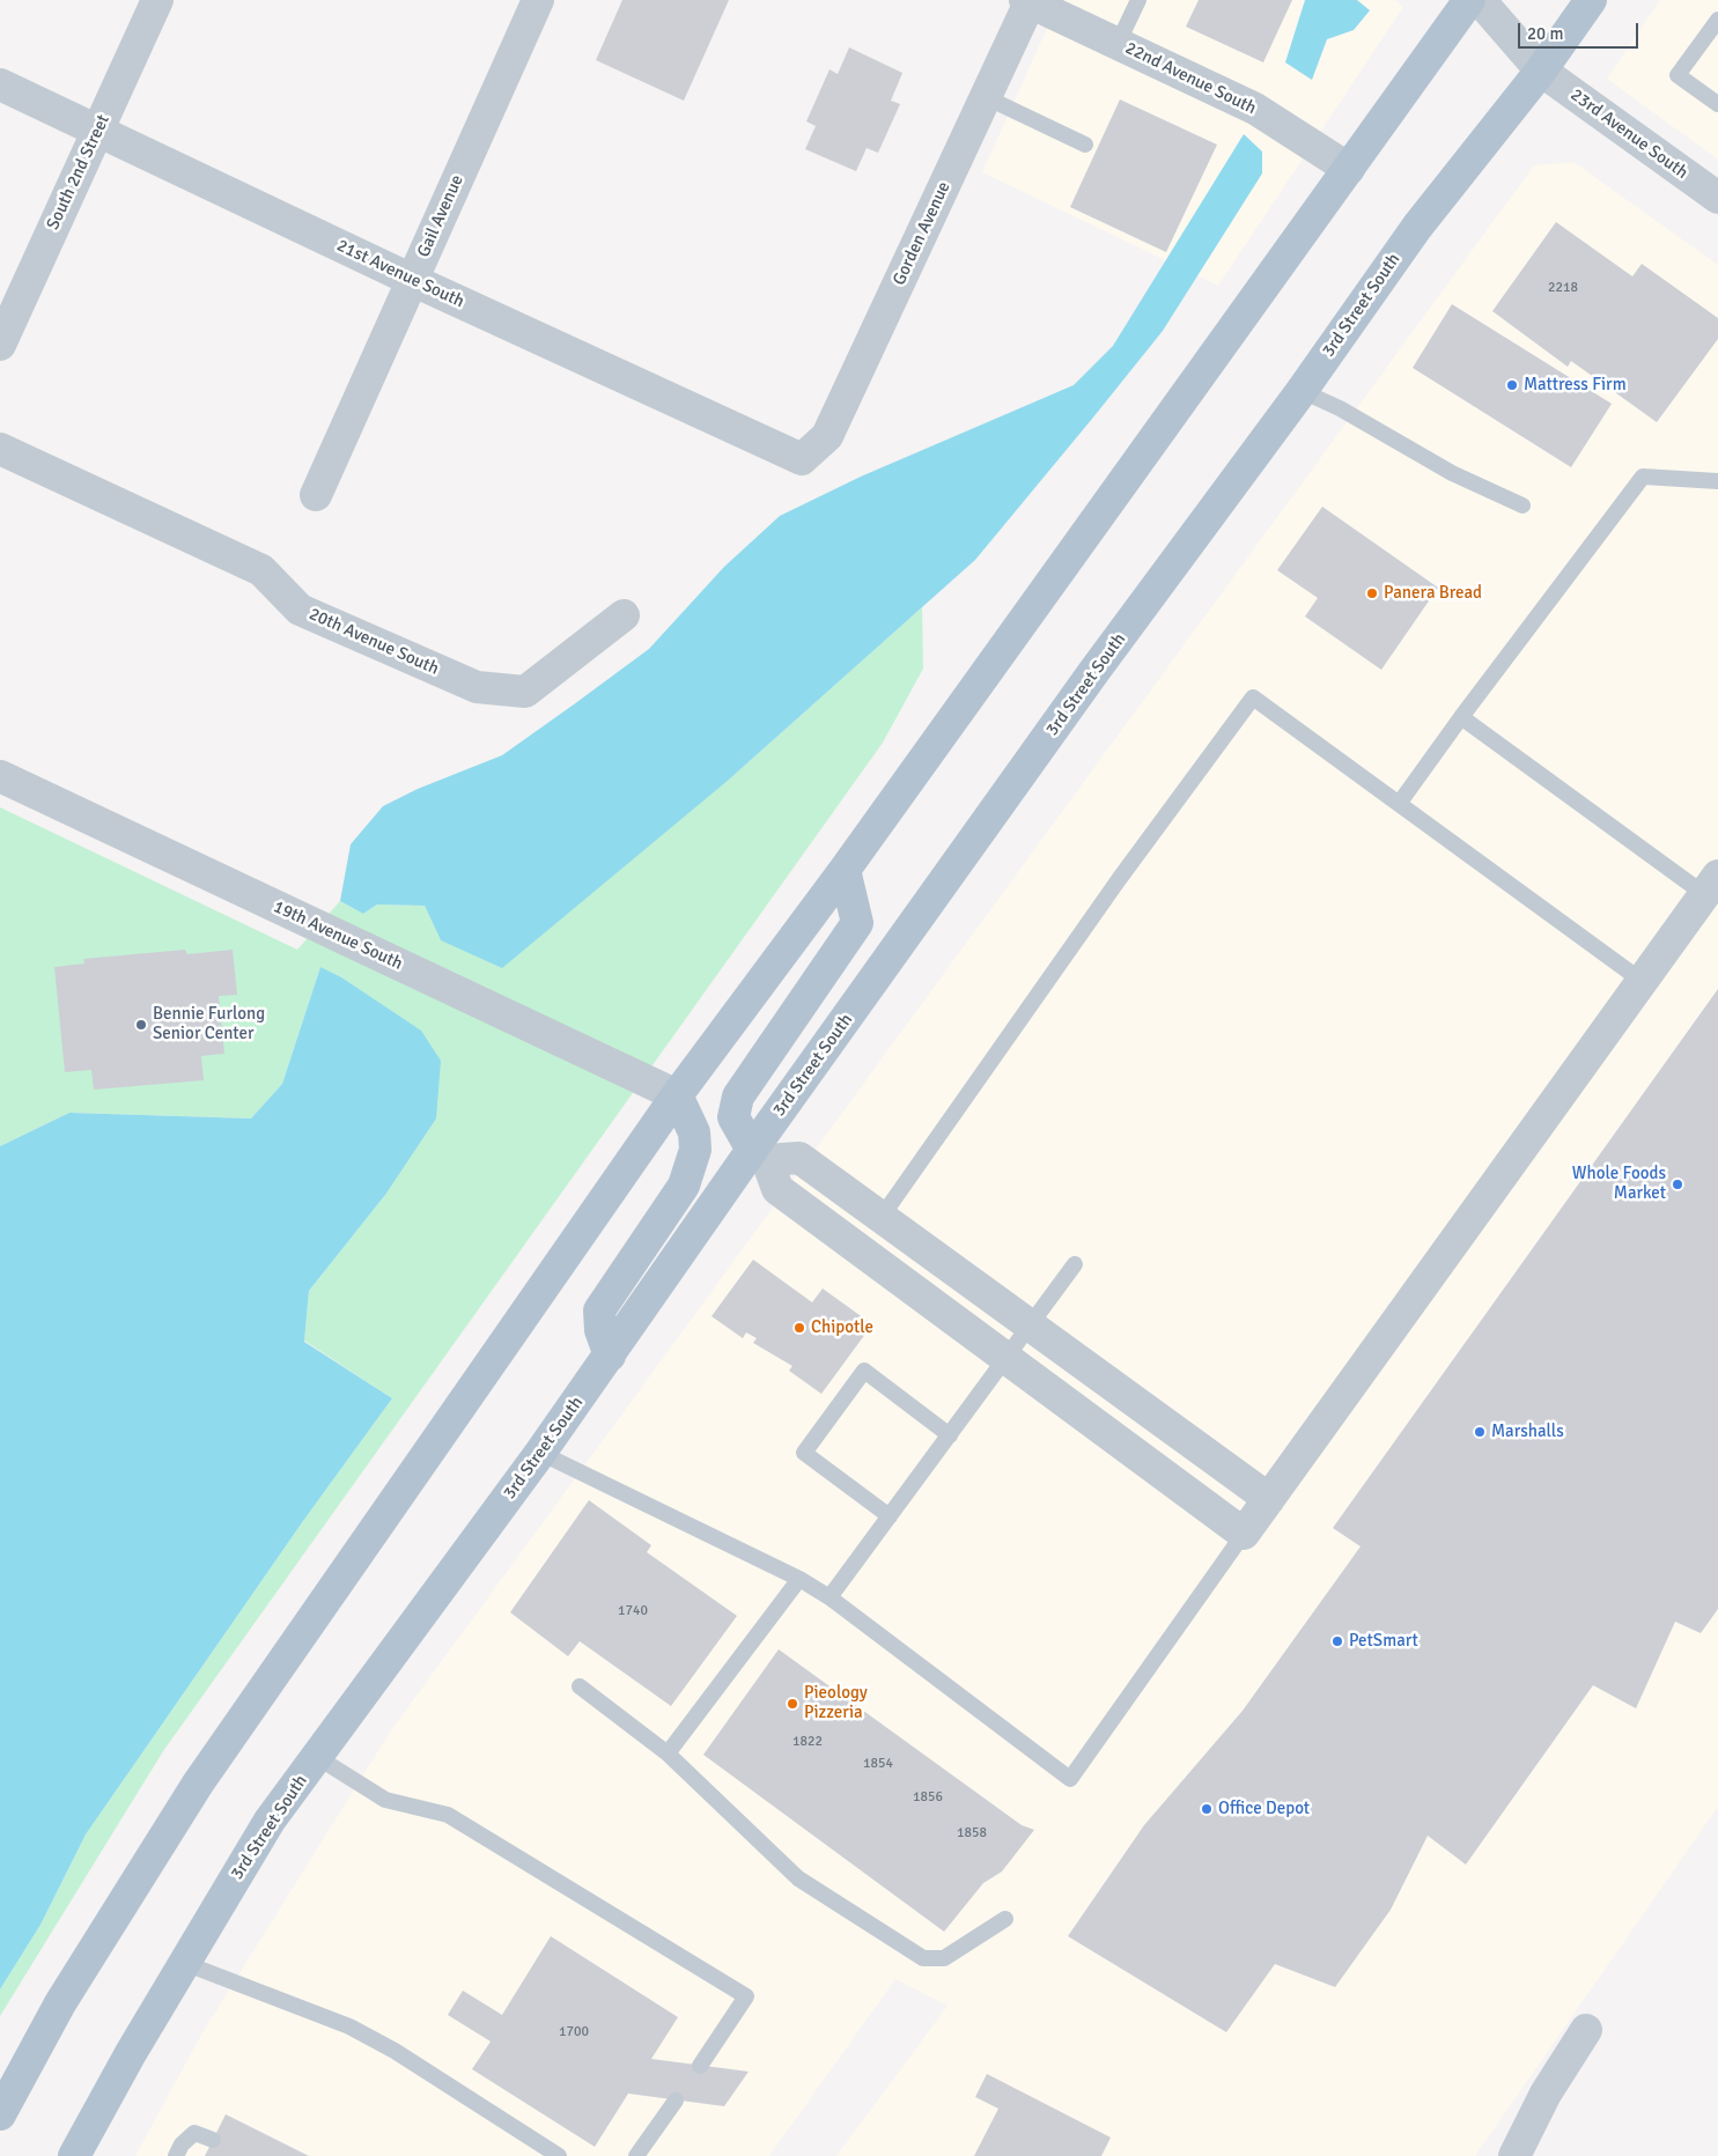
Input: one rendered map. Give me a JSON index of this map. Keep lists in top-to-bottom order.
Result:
{
  "streets": {
    "main road": ["3rd Street South"],
    "street": [
      "22nd Avenue South",
      "23rd Avenue South",
      "South 2nd Street",
      "Gail Avenue",
      "Gorden Avenue",
      "21st Avenue South",
      "20th Avenue South",
      "19th Avenue South"
    ]
  },
  "crossings": [
    ["22nd Avenue South", "Gorden Avenue"],
    ["23rd Avenue South", "3rd Street South"],
    ["South 2nd Street", "21st Avenue South"],
    ["Gail Avenue", "21st Avenue South"],
    ["Gorden Avenue", "21st Avenue South"]
  ],
  "places": [
    "Mattress Firm",
    "Panera Bread",
    "Bennie Furlong Senior Center",
    "Whole Foods Market",
    "Chipotle",
    "Marshalls",
    "PetSmart",
    "Pieology Pizzeria",
    "Office Depot"
  ],
  "house_numbers": [
    "2218",
    "1740",
    "1822",
    "1854",
    "1856",
    "1858",
    "1700"
  ],
  "scale_bar": "20 m"
}
